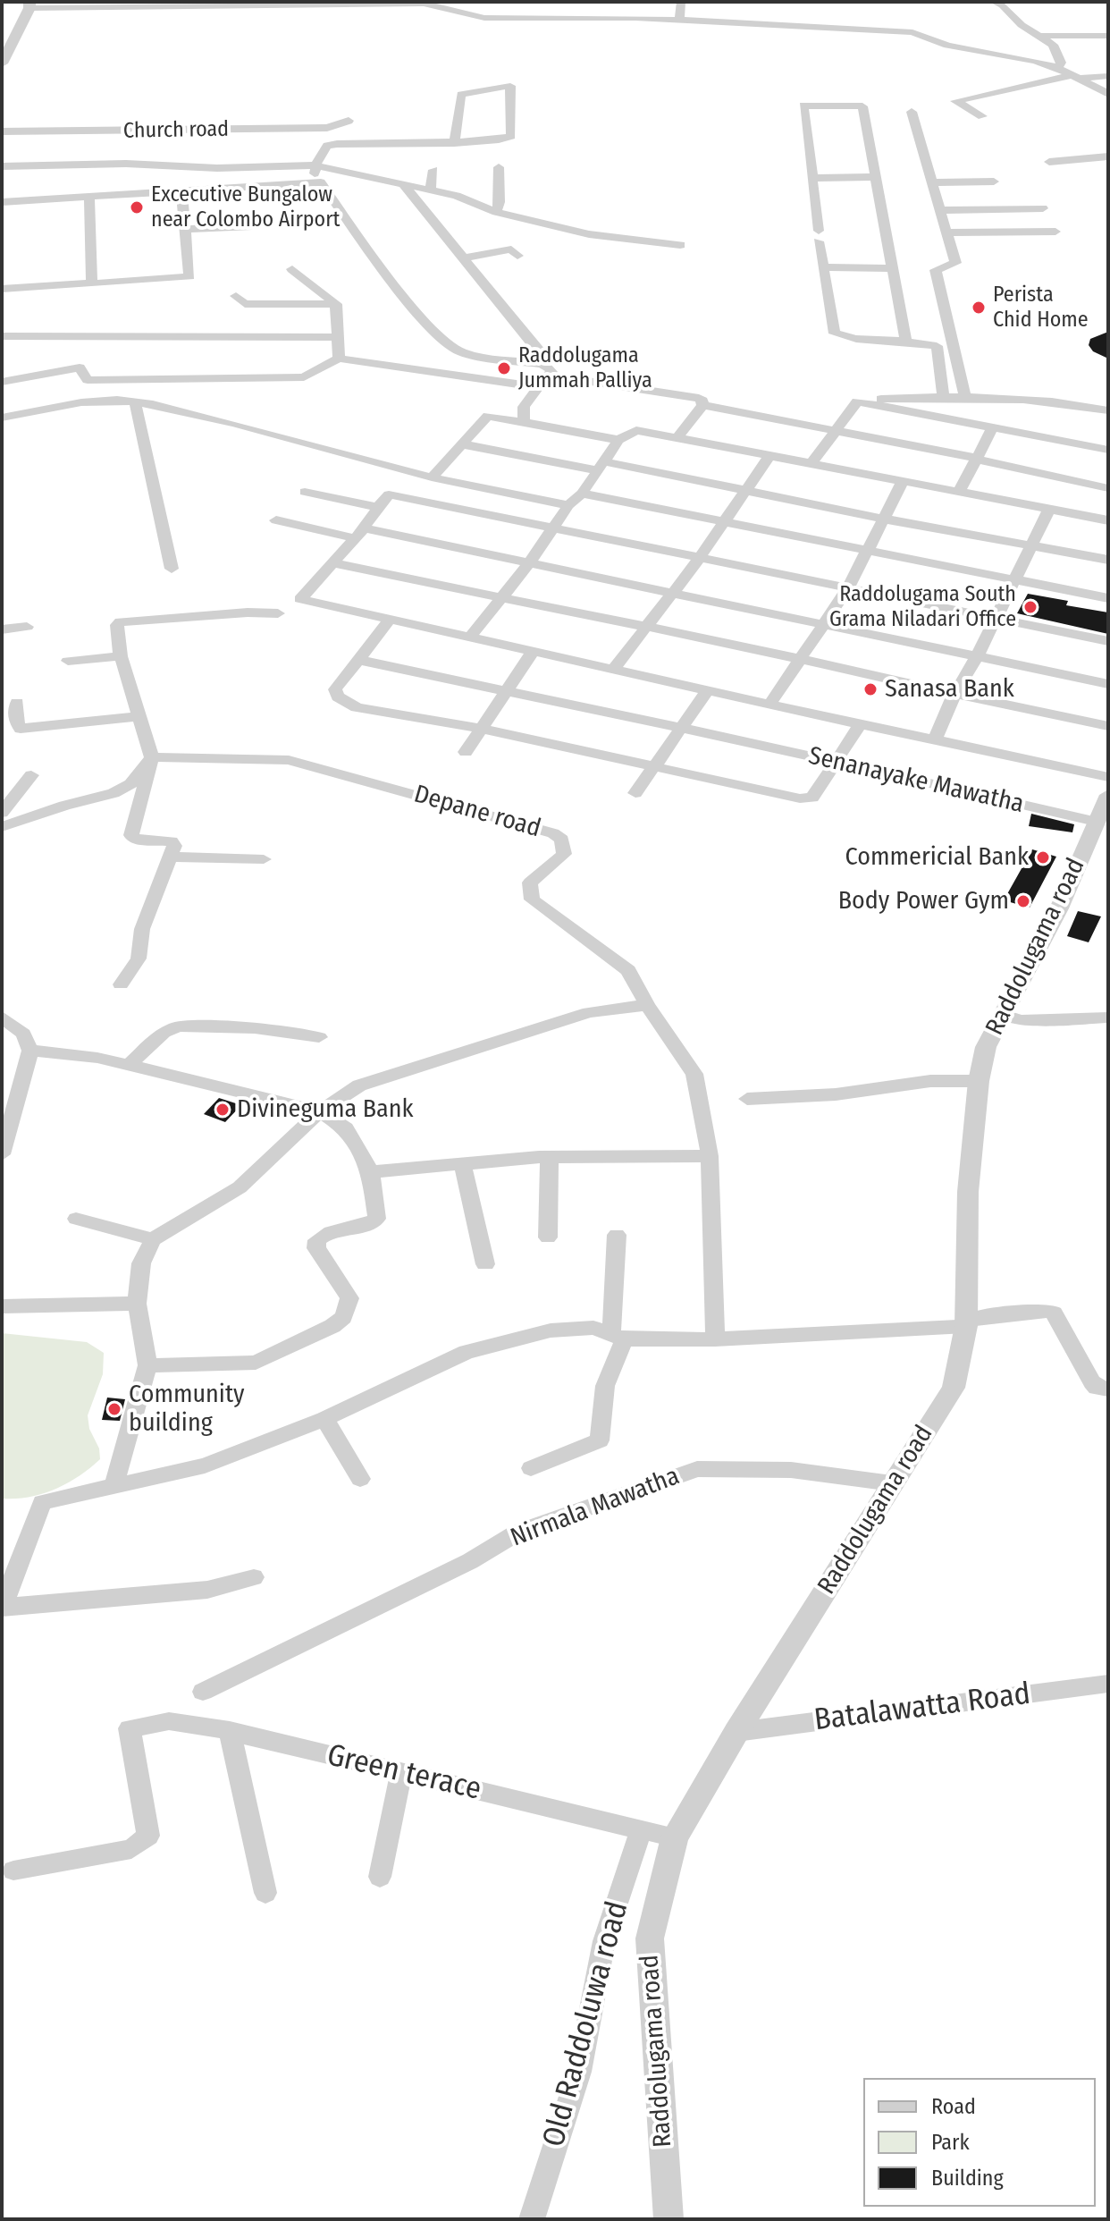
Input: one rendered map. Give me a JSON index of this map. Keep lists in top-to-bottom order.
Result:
{
  "streets": {
    "street": [
      "Church road",
      "Senanayake Mawatha",
      "Depane road",
      "Raddolugama road",
      "Nirmala Mawatha",
      "Batalawatta Road",
      "Green terace",
      "Old Raddoluwa road"
    ]
  },
  "crossings": [
    ["Senanayake Mawatha", "Raddolugama road"],
    ["Raddolugama road", "Nirmala Mawatha"],
    ["Raddolugama road", "Batalawatta Road"],
    ["Raddolugama road", "Green terace"],
    ["Green terace", "Old Raddoluwa road"]
  ],
  "places": [
    "Excecutive Bungalow near Colombo Airport",
    "Perista Chid Home",
    "Raddolugama Jummah Palliya",
    "Raddolugama South Grama Niladari Office",
    "Sanasa Bank",
    "Commericial Bank",
    "Body Power Gym",
    "Divineguma Bank",
    "Community building"
  ],
  "legend": ["Road", "Park", "Building"]
}
